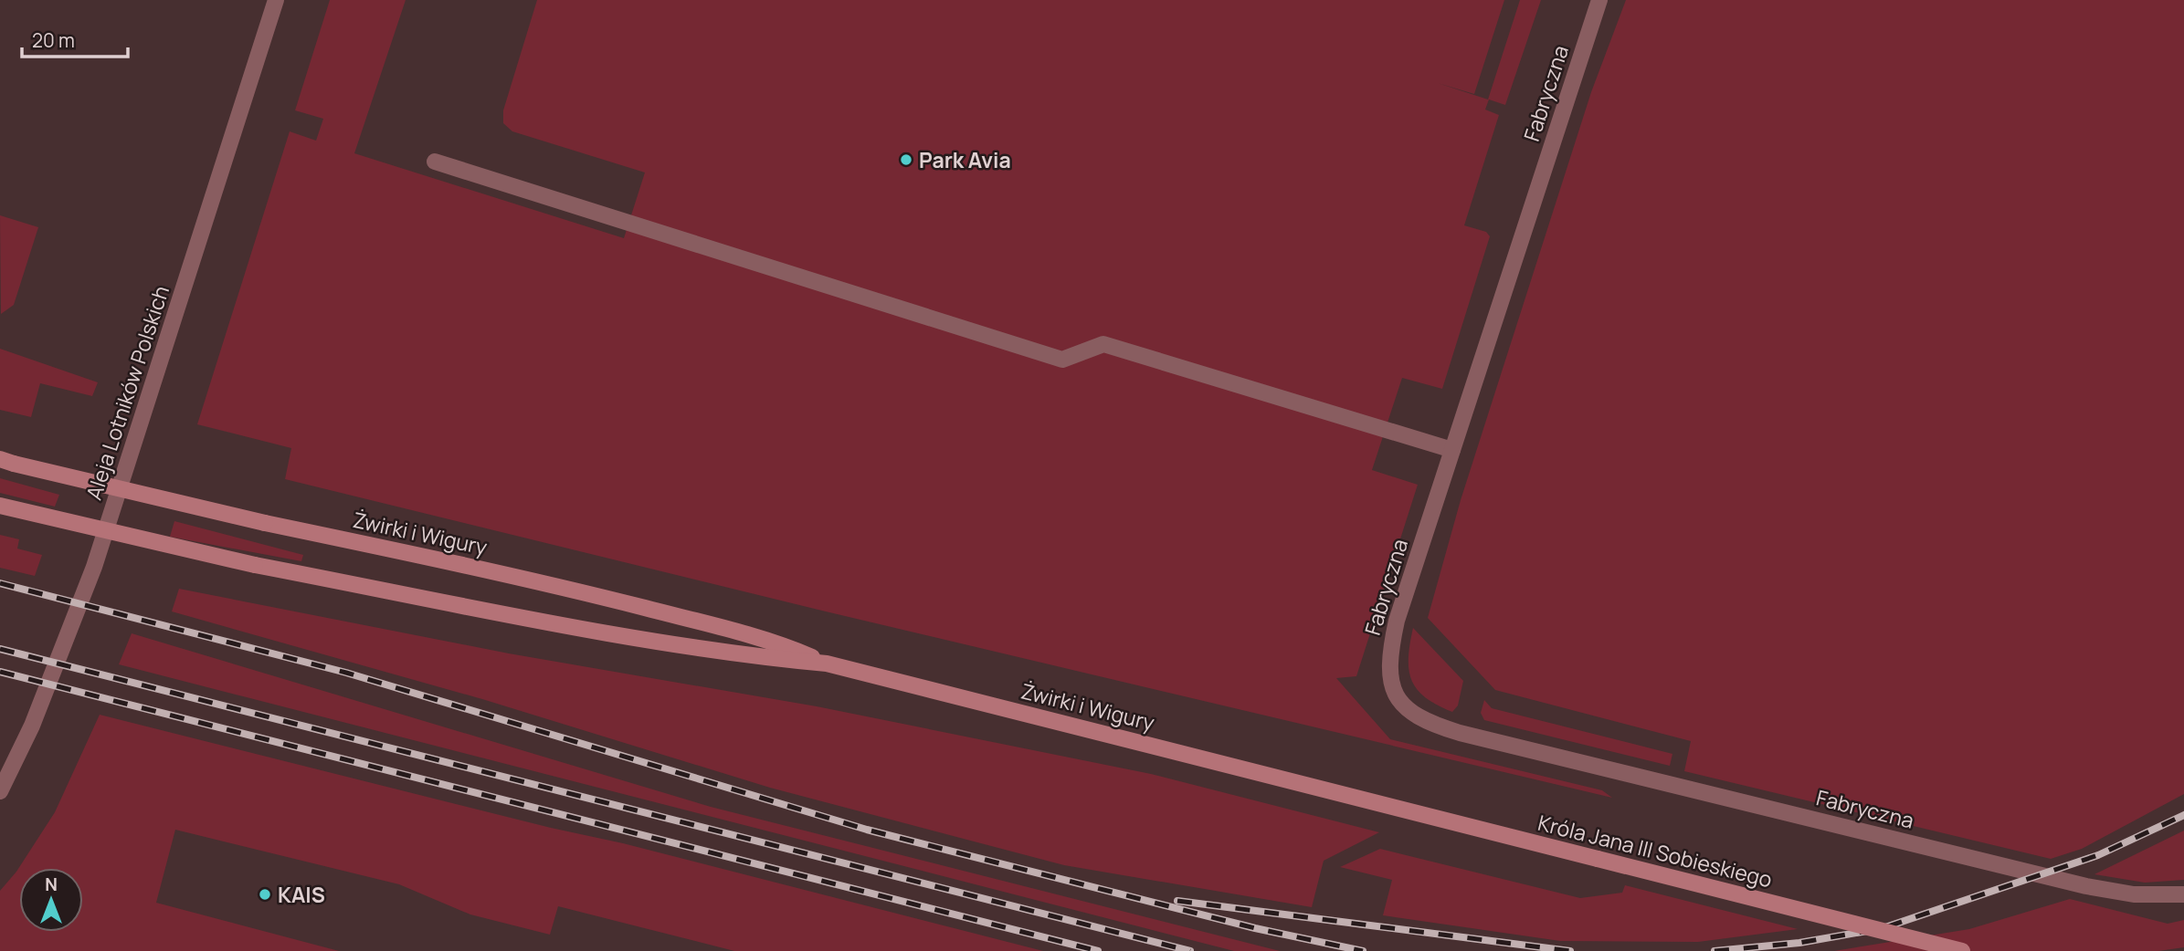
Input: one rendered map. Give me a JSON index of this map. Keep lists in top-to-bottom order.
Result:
{
  "streets": {
    "main road": ["Żwirki i Wigury", "Króla Jana III Sobieskiego"],
    "street": ["Fabryczna", "Aleja Lotników Polskich"]
  },
  "crossings": [
    ["Żwirki i Wigury", "Króla Jana III Sobieskiego"]
  ],
  "places": ["Park Avia", "KAIS"],
  "scale_bar": "20 m",
  "north": "top"
}
